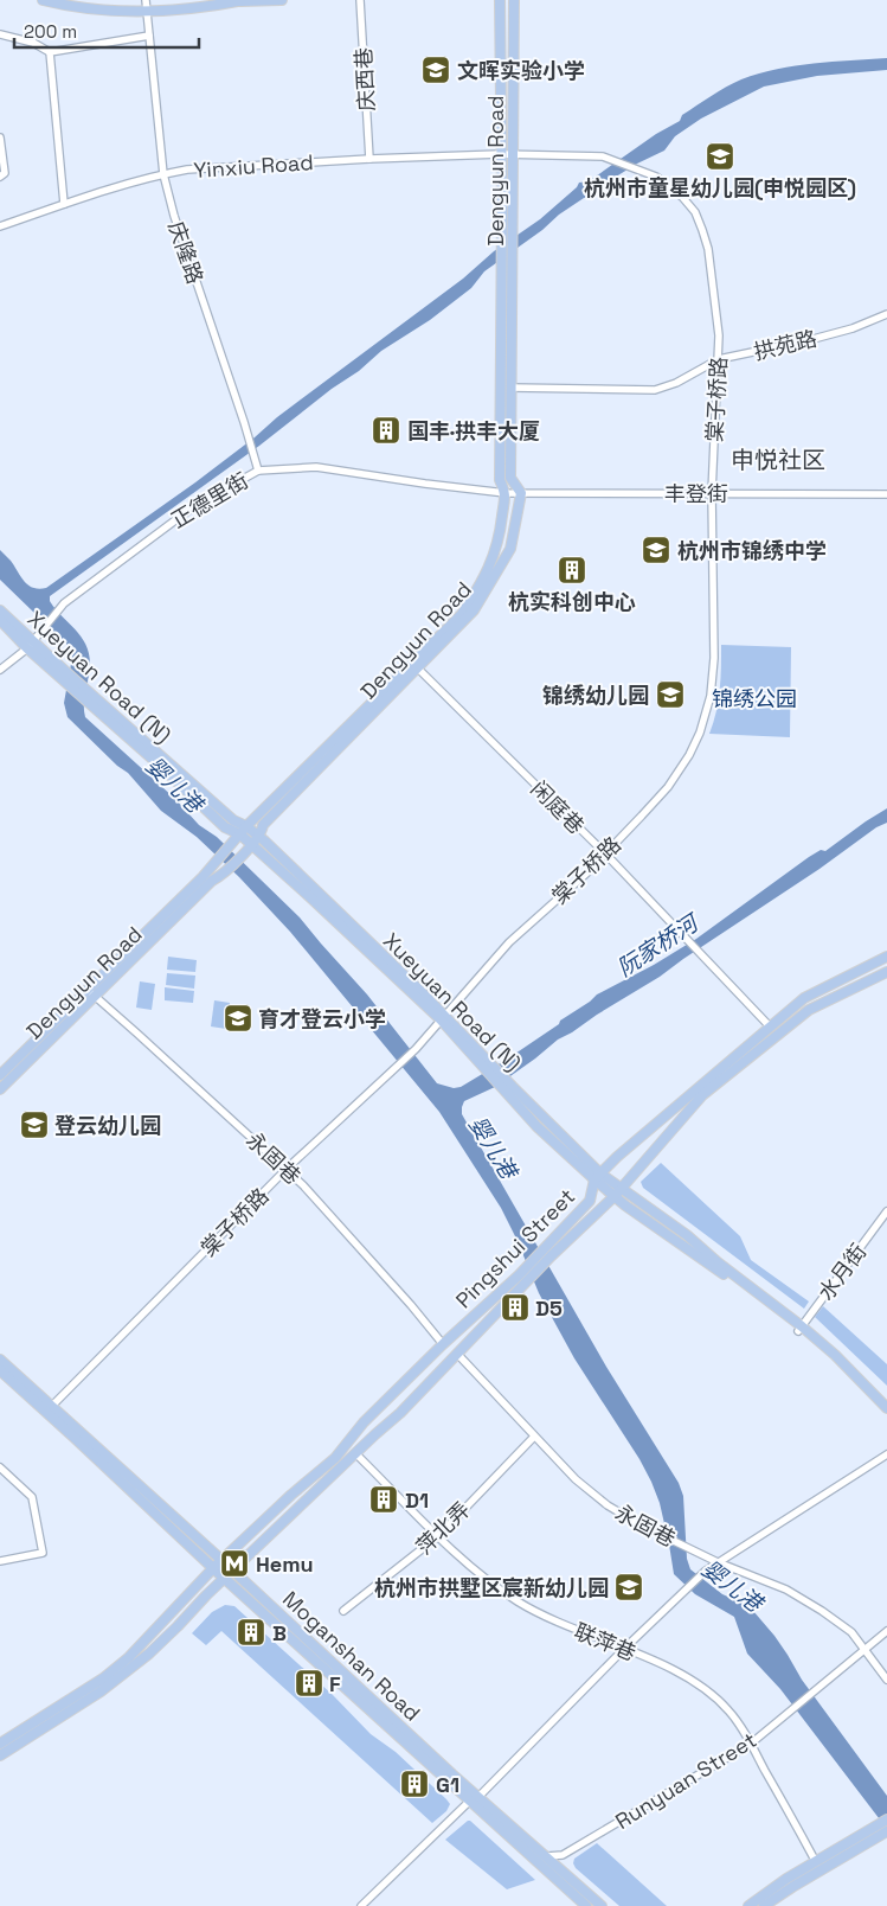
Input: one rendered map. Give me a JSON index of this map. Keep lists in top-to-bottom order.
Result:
{
  "streets": {
    "main road": [
      "Dengyun Road",
      "Xueyuan Road (N)",
      "Pingshui Street",
      "Moganshan Road"
    ],
    "street": [
      "庆西巷",
      "Yinxiu Road",
      "庆隆路",
      "拱苑路",
      "棠子桥路",
      "丰登街",
      "正德里街",
      "闲庭巷",
      "永固巷",
      "水月街",
      "萍北弄",
      "联萍巷",
      "Runyuan Street"
    ]
  },
  "crossings": [
    ["庆西巷", "Yinxiu Road"],
    ["Yinxiu Road", "Dengyun Road"],
    ["Yinxiu Road", "庆隆路"],
    ["Yinxiu Road", "棠子桥路"],
    ["Dengyun Road", "拱苑路"],
    ["Dengyun Road", "棠子桥路"],
    ["Dengyun Road", "丰登街"],
    ["Dengyun Road", "正德里街"],
    ["Dengyun Road", "Xueyuan Road (N)"],
    ["Dengyun Road", "闲庭巷"],
    ["Dengyun Road", "永固巷"],
    ["庆隆路", "正德里街"],
    ["拱苑路", "棠子桥路"],
    ["棠子桥路", "丰登街"],
    ["棠子桥路", "Xueyuan Road (N)"],
    ["棠子桥路", "闲庭巷"],
    ["棠子桥路", "永固巷"],
    ["棠子桥路", "Moganshan Road"],
    ["丰登街", "正德里街"],
    ["正德里街", "Xueyuan Road (N)"],
    ["Xueyuan Road (N)", "Pingshui Street"],
    ["Xueyuan Road (N)", "水月街"],
    ["闲庭巷", "Pingshui Street"],
    ["永固巷", "Pingshui Street"],
    ["永固巷", "萍北弄"],
    ["永固巷", "Runyuan Street"],
    ["Pingshui Street", "联萍巷"],
    ["Pingshui Street", "Moganshan Road"],
    ["萍北弄", "联萍巷"],
    ["联萍巷", "Runyuan Street"],
    ["Moganshan Road", "Runyuan Street"]
  ],
  "districts": ["申悦社区"],
  "water": ["婴儿港", "阮家桥河"],
  "parks": ["锦绣公园"],
  "places": {
    "school or university": [
      "文晖实验小学",
      "杭州市童星幼儿园(申悦园区)",
      "杭州市锦绣中学",
      "锦绣幼儿园",
      "育才登云小学",
      "登云幼儿园",
      "杭州市拱墅区宸新幼儿园"
    ],
    "building": [
      "国丰·拱丰大厦",
      "杭实科创中心",
      "D5",
      "D1",
      "B",
      "F",
      "G1"
    ],
    "metro station": ["Hemu"]
  },
  "scale_bar": "200 m"
}
